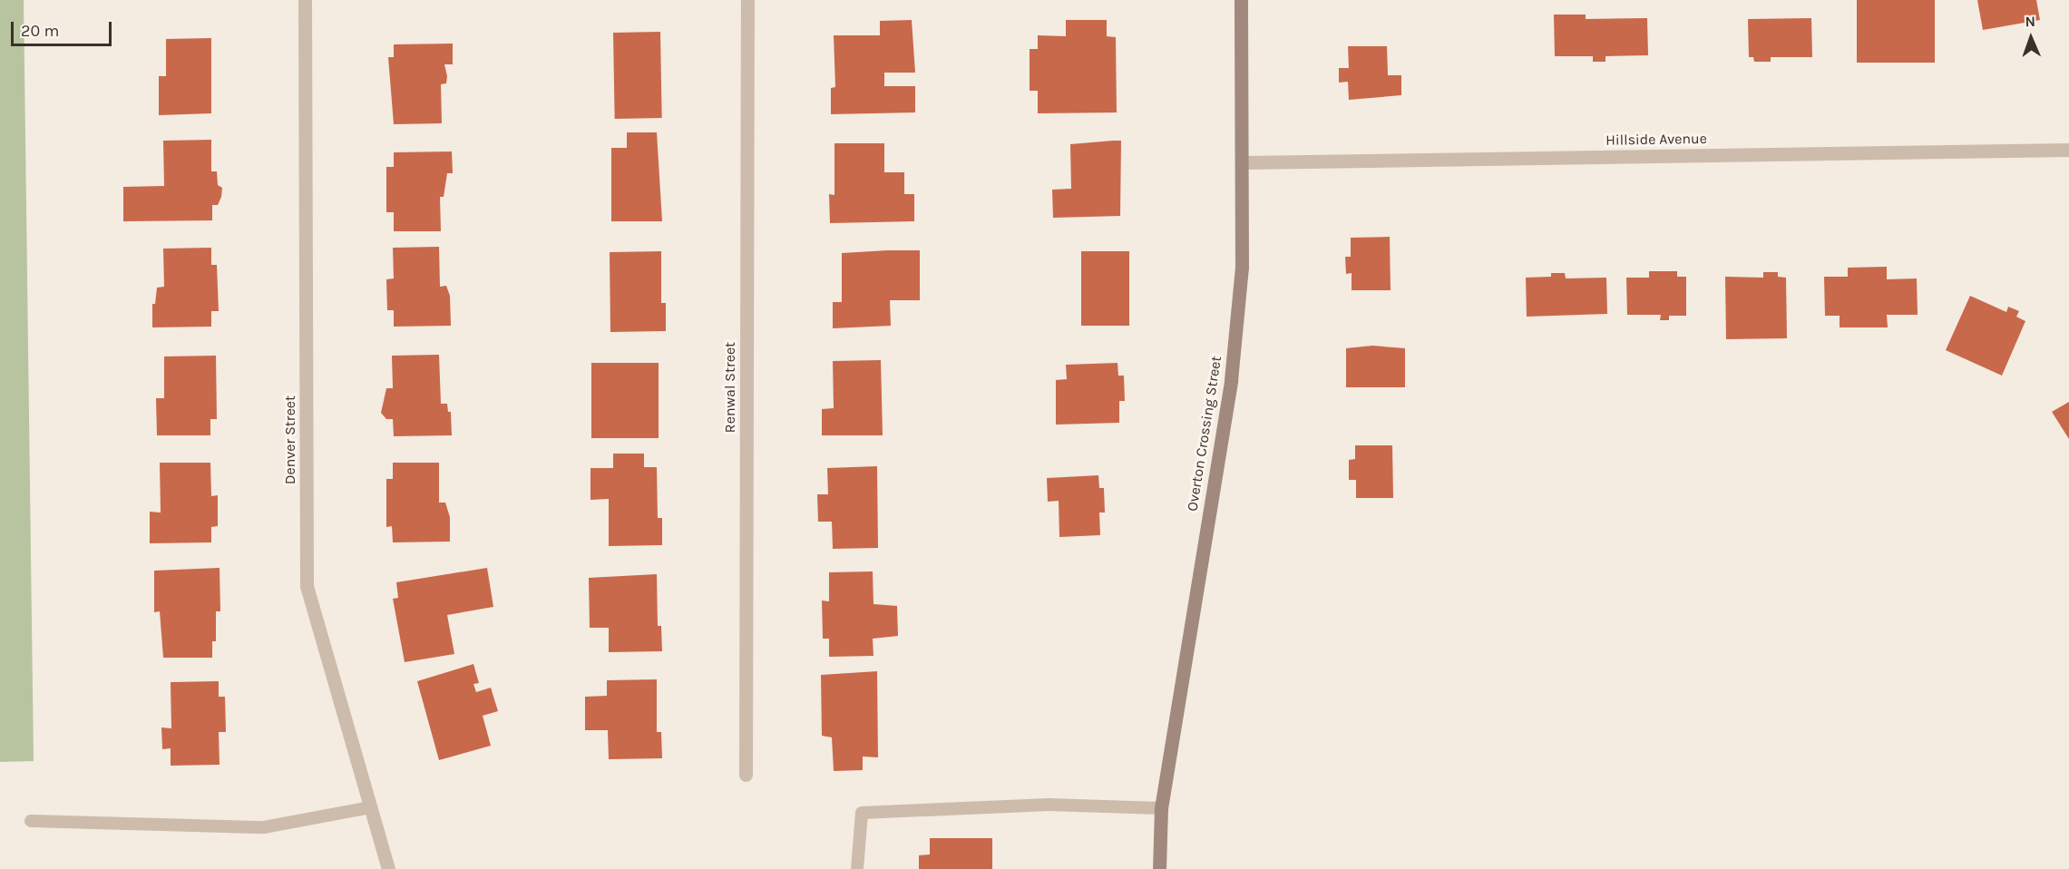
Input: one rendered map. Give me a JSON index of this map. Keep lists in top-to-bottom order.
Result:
{
  "streets": {
    "street": [
      "Hillside Avenue",
      "Renwal Street",
      "Overton Crossing Street",
      "Denver Street"
    ]
  },
  "crossings": [
    ["Hillside Avenue", "Overton Crossing Street"]
  ],
  "scale_bar": "20 m",
  "north": "top"
}
